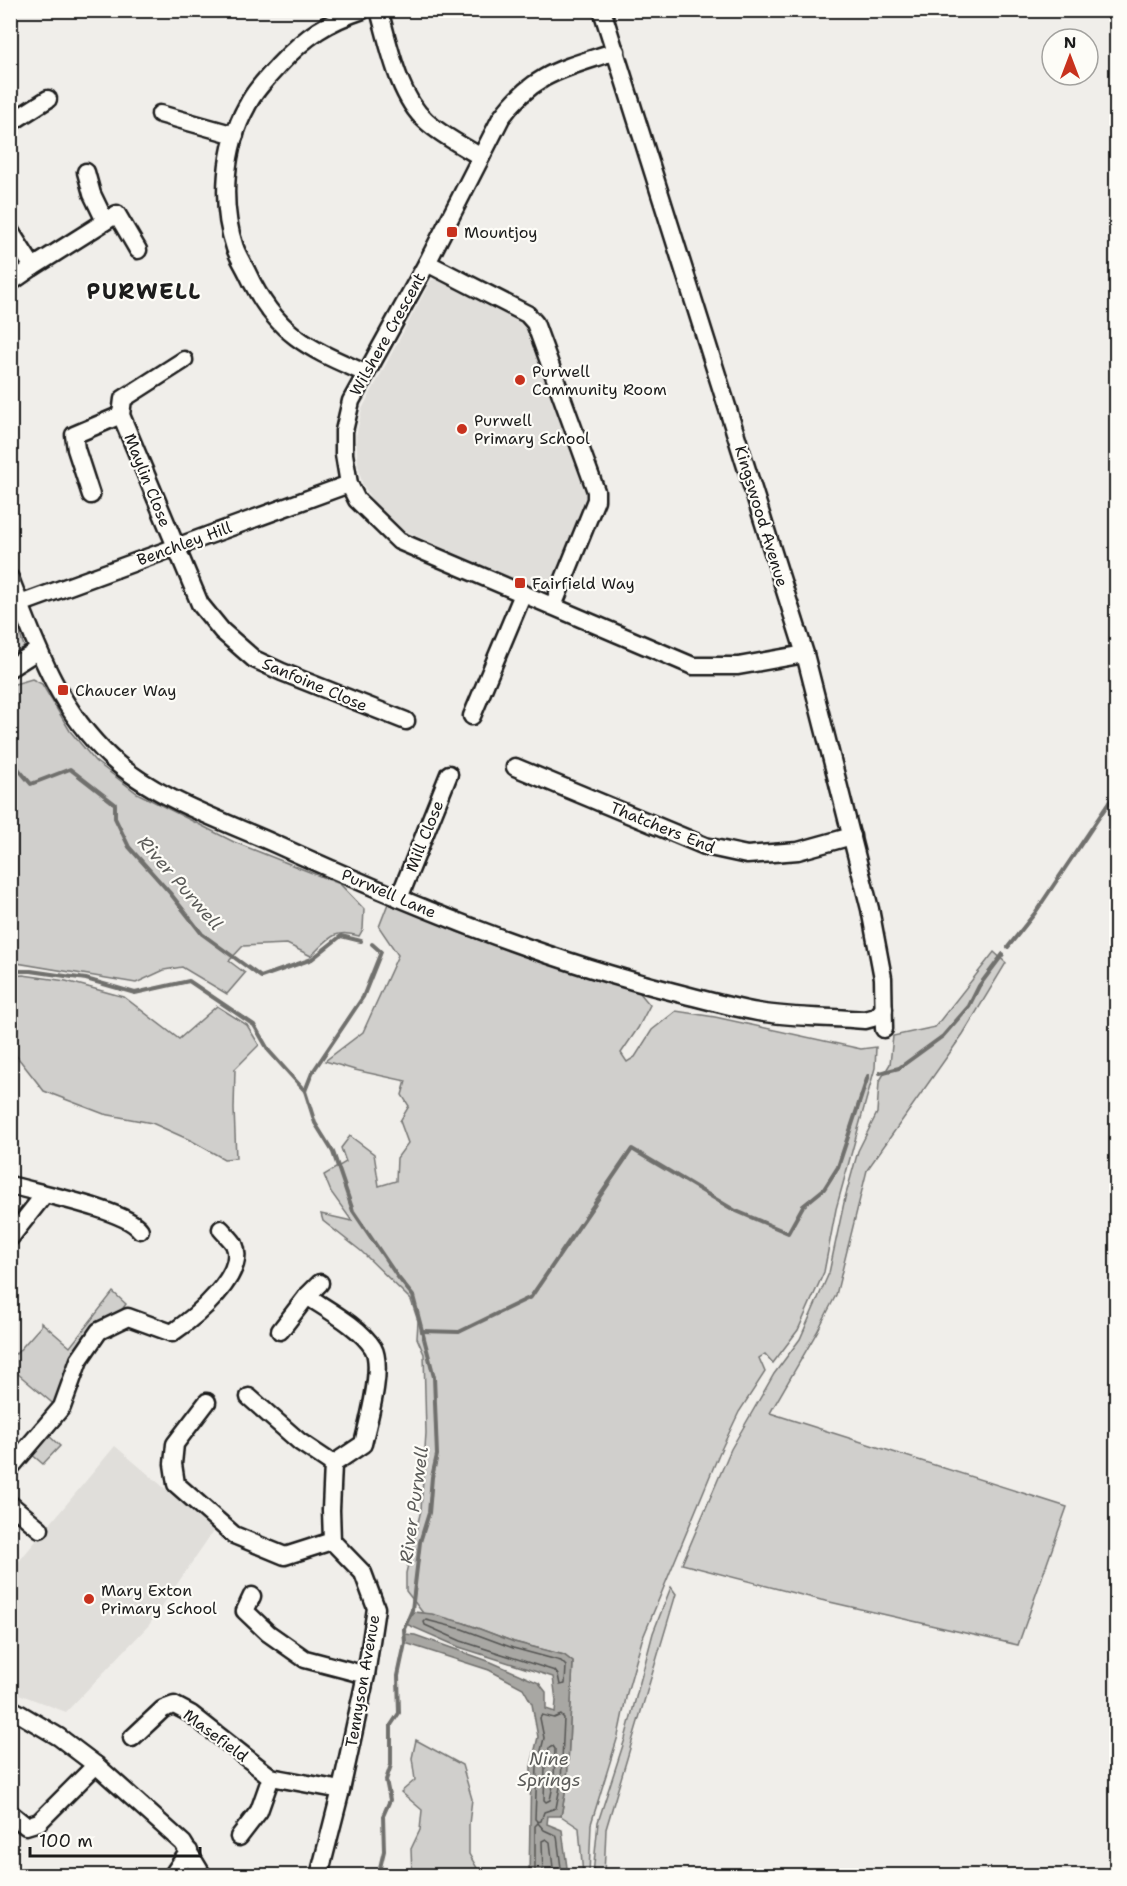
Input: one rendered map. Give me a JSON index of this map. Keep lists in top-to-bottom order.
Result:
{
  "streets": {
    "street": [
      "Wilshere Crescent",
      "Maylin Close",
      "Kingswood Avenue",
      "Benchley Hill",
      "Sanfoine Close",
      "Thatchers End",
      "Mill Close",
      "Purwell Lane",
      "Tennyson Avenue",
      "Masefield"
    ]
  },
  "crossings": [
    ["Wilshere Crescent", "Kingswood Avenue"],
    ["Wilshere Crescent", "Benchley Hill"],
    ["Maylin Close", "Benchley Hill"],
    ["Maylin Close", "Sanfoine Close"],
    ["Kingswood Avenue", "Thatchers End"],
    ["Kingswood Avenue", "Purwell Lane"],
    ["Benchley Hill", "Sanfoine Close"],
    ["Benchley Hill", "Purwell Lane"],
    ["Mill Close", "Purwell Lane"],
    ["Tennyson Avenue", "Masefield"]
  ],
  "districts": ["PURWELL"],
  "water": ["River Purwell", "Nine Springs"],
  "places": {
    "transit": ["Mountjoy", "Fairfield Way", "Chaucer Way"],
    "other": ["Purwell Community Room", "Purwell Primary School", "Mary Exton Primary School"]
  },
  "scale_bar": "100 m",
  "north": "top"
}
